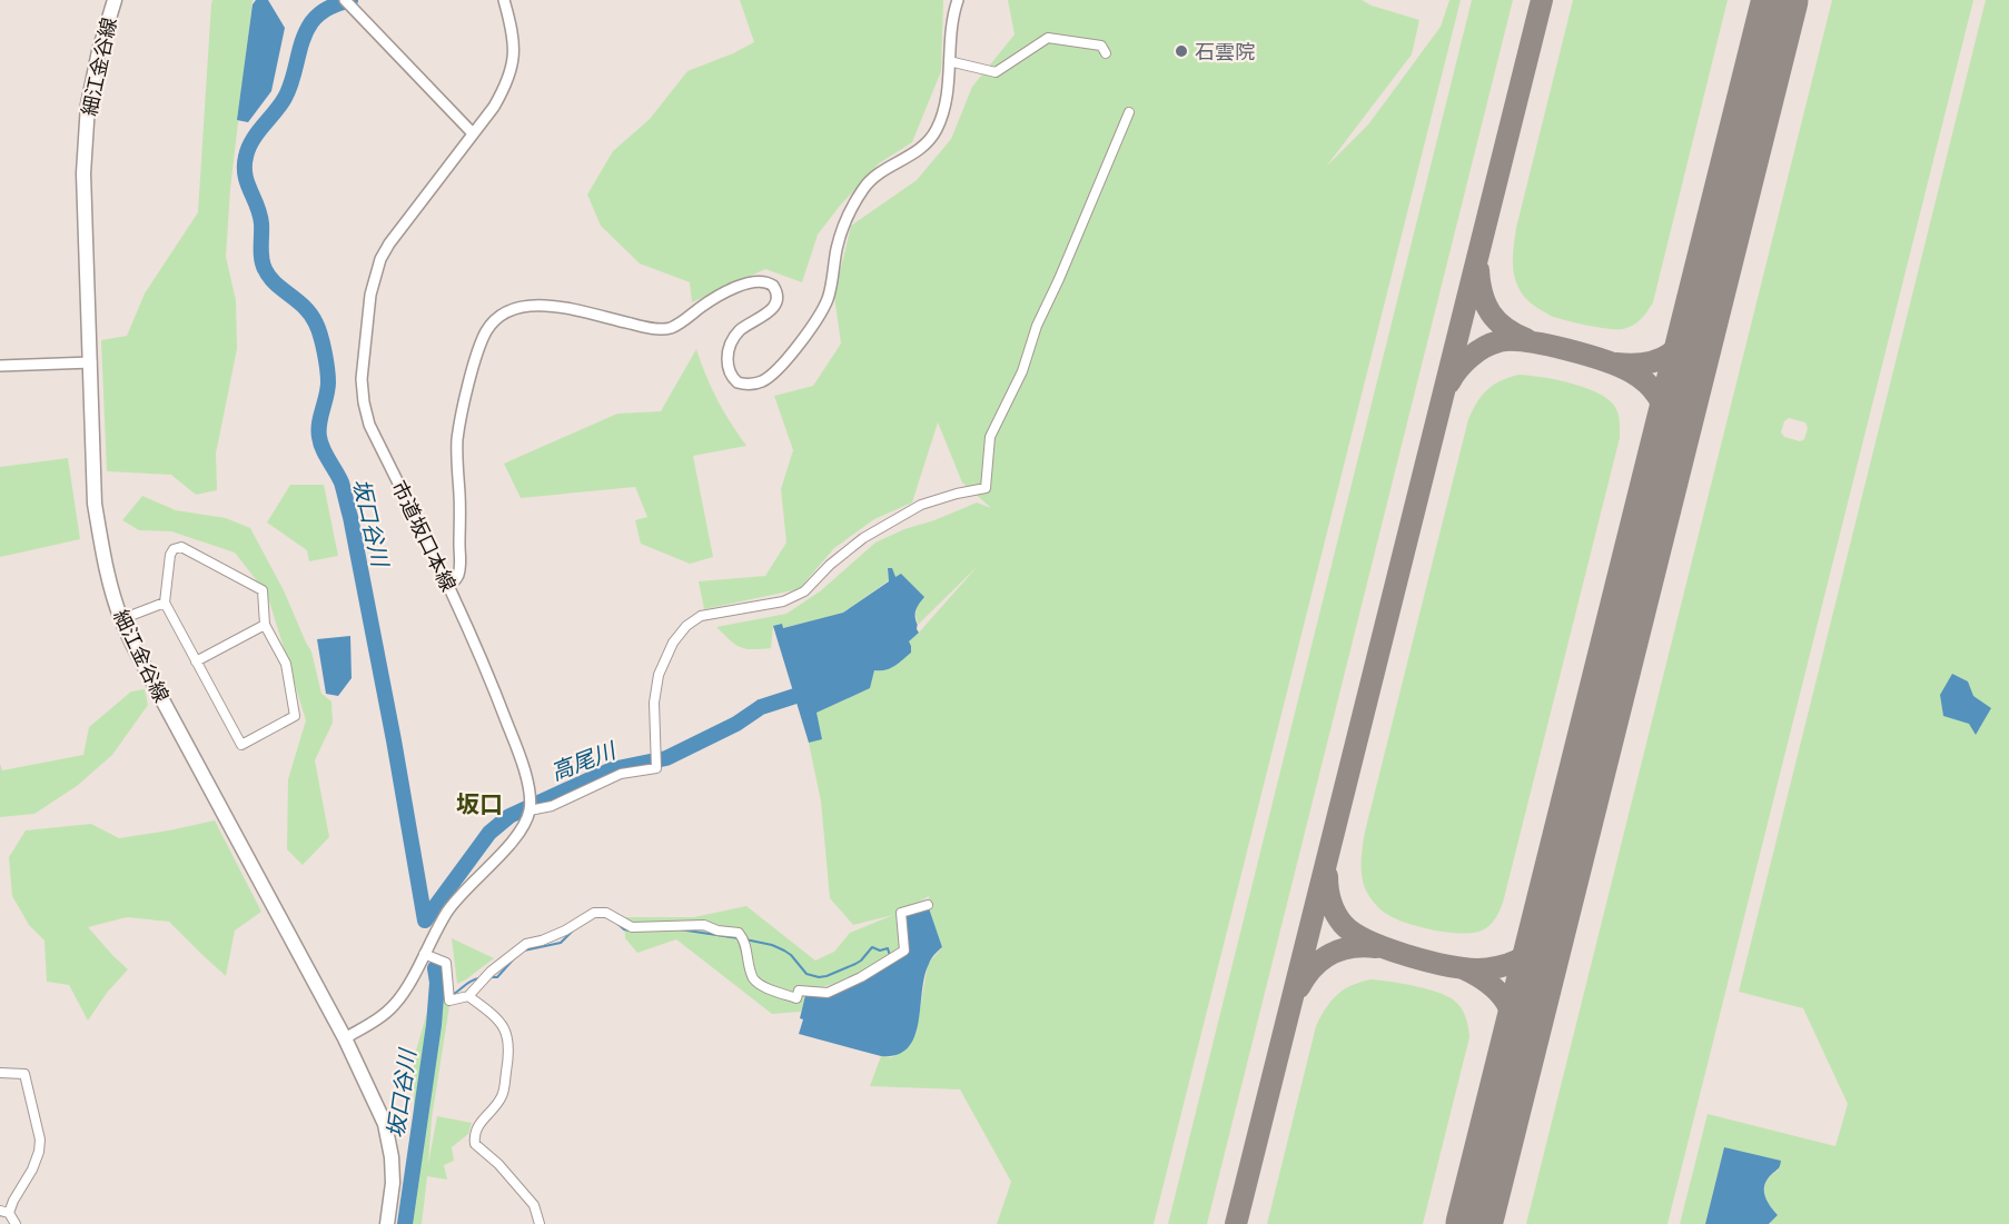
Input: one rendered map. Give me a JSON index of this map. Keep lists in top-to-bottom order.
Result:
{
  "streets": {
    "main road": ["細江金谷線"],
    "street": ["市道坂口本線"]
  },
  "crossings": [
    ["細江金谷線", "市道坂口本線"]
  ],
  "districts": ["坂口"],
  "water": ["坂口谷川", "高尾川"],
  "places": ["石雲院"]
}
